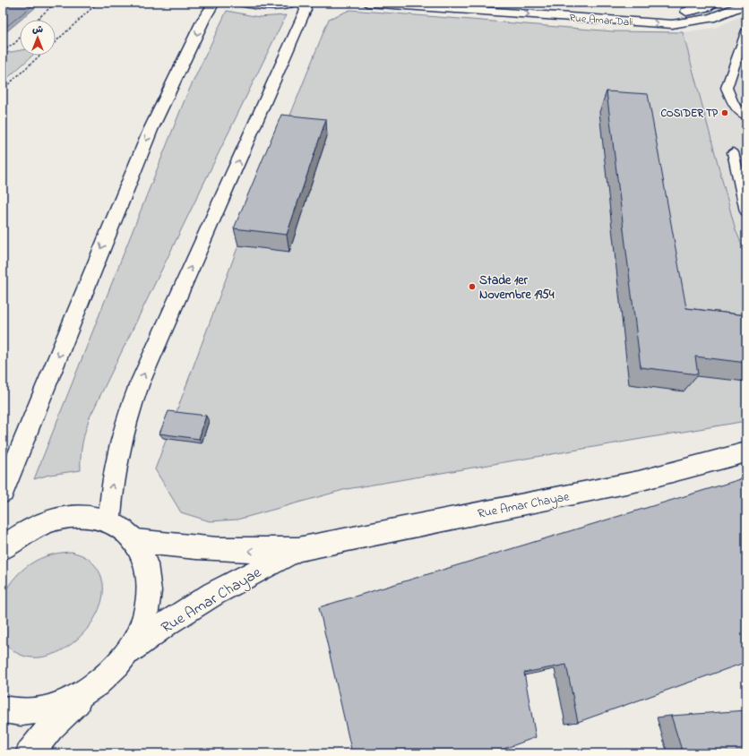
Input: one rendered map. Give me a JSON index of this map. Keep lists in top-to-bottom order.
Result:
{
  "streets": {
    "main road": ["Rue Amar Dali", "Rue Amar Chayae"]
  },
  "places": ["COSIDER TP", "Stade 1er Novembre 1954"],
  "north": "top"
}
